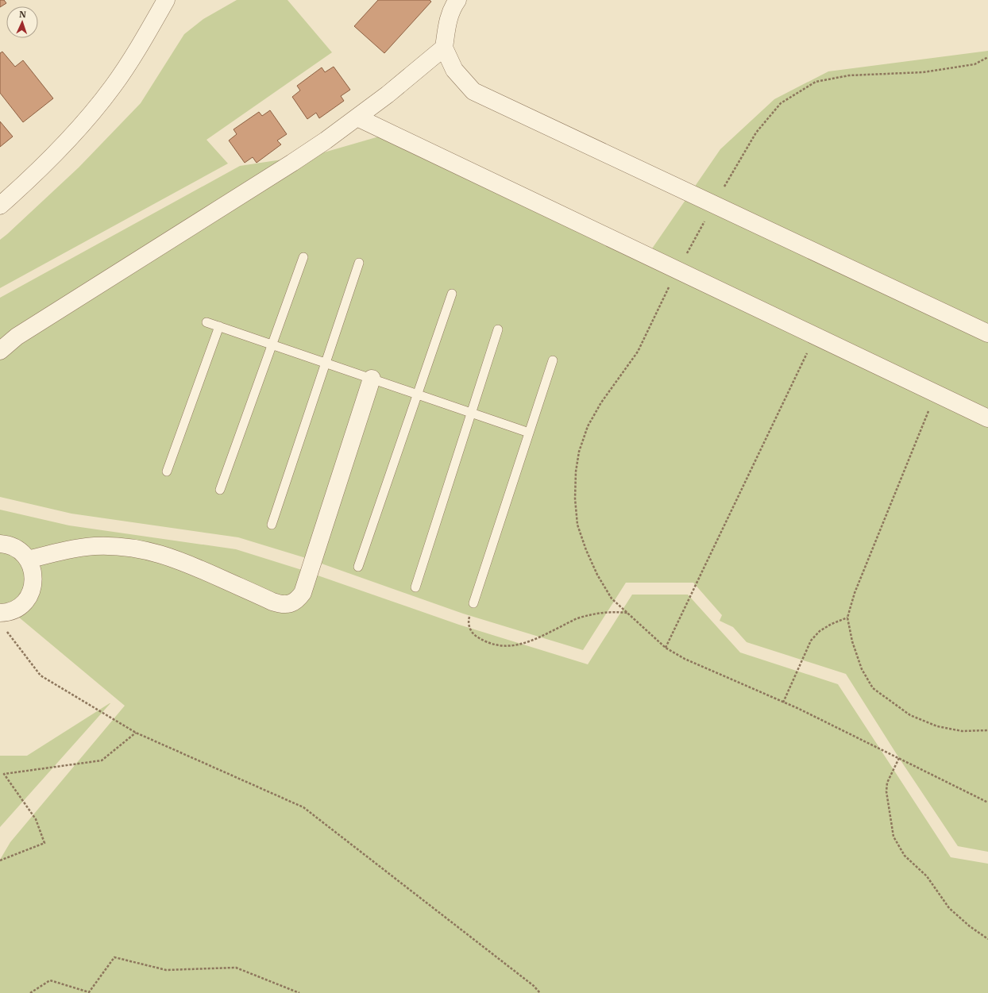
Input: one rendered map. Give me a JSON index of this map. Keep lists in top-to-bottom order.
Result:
{
  "north": "top"
}
